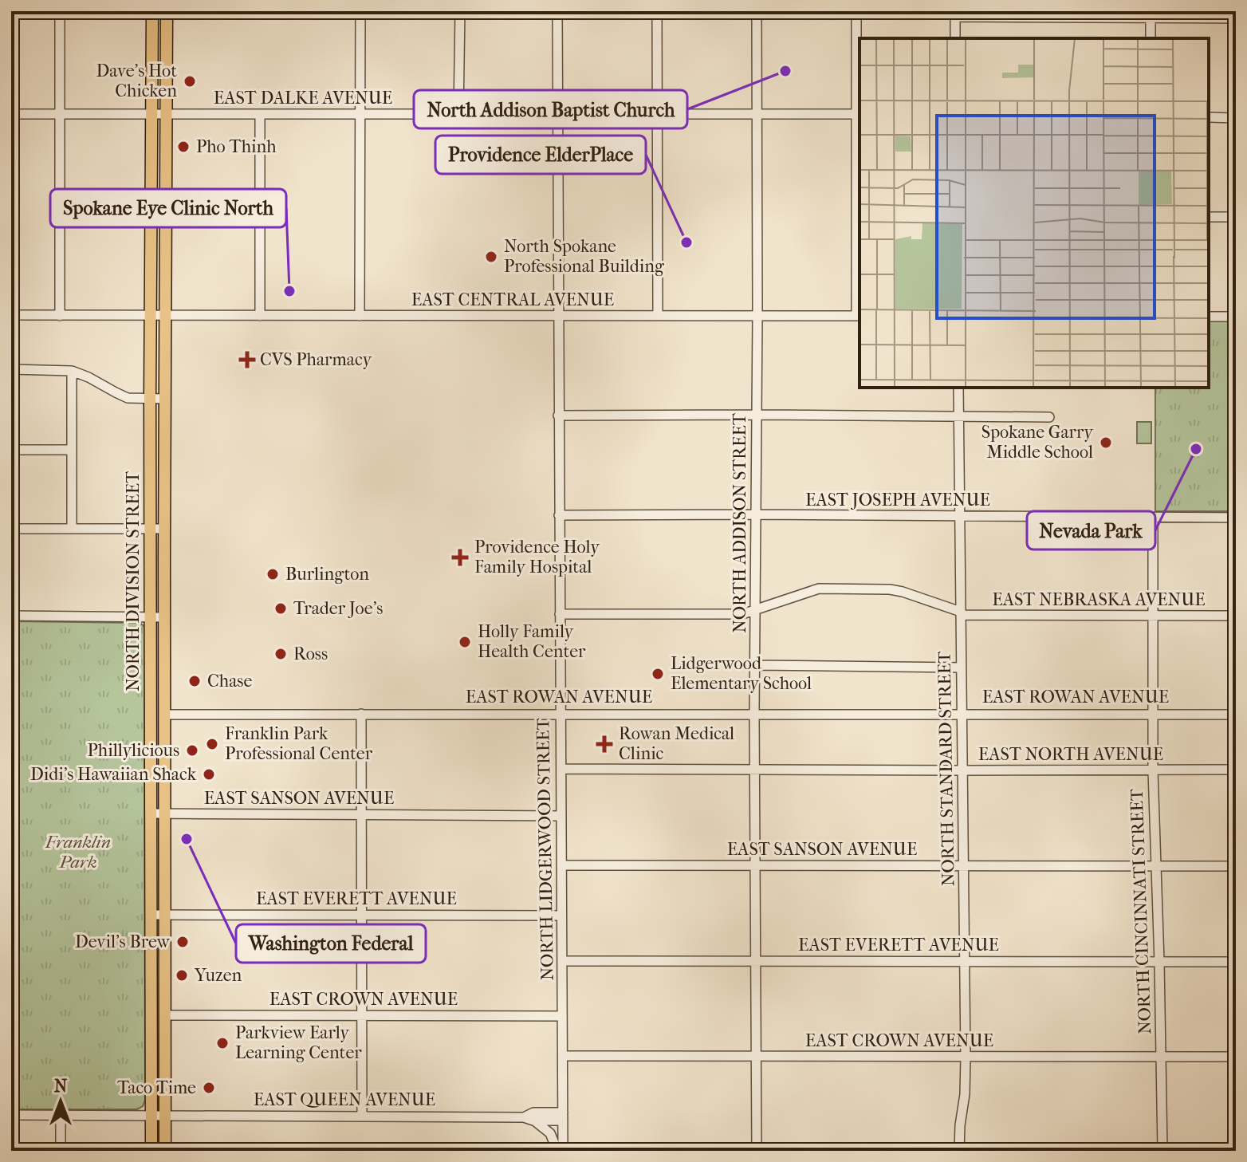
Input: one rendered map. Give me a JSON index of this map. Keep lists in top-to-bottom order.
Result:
{
  "streets": {
    "main road": ["NORTH DIVISION STREET", "EAST ROWAN AVENUE"],
    "street": [
      "EAST DALKE AVENUE",
      "EAST CENTRAL AVENUE",
      "EAST JOSEPH AVENUE",
      "NORTH ADDISON STREET",
      "EAST NEBRASKA AVENUE",
      "EAST NORTH AVENUE",
      "NORTH STANDARD STREET",
      "EAST SANSON AVENUE",
      "NORTH LIDGERWOOD STREET",
      "EAST EVERETT AVENUE",
      "NORTH CINCINNATI STREET",
      "EAST CROWN AVENUE",
      "EAST QUEEN AVENUE"
    ]
  },
  "crossings": [
    ["EAST DALKE AVENUE", "NORTH ADDISON STREET"],
    ["EAST DALKE AVENUE", "NORTH DIVISION STREET"],
    ["EAST DALKE AVENUE", "NORTH LIDGERWOOD STREET"],
    ["EAST CENTRAL AVENUE", "NORTH ADDISON STREET"],
    ["EAST CENTRAL AVENUE", "NORTH DIVISION STREET"],
    ["EAST CENTRAL AVENUE", "NORTH LIDGERWOOD STREET"],
    ["EAST JOSEPH AVENUE", "NORTH ADDISON STREET"],
    ["EAST JOSEPH AVENUE", "NORTH STANDARD STREET"],
    ["EAST JOSEPH AVENUE", "NORTH LIDGERWOOD STREET"],
    ["EAST JOSEPH AVENUE", "NORTH CINCINNATI STREET"],
    ["NORTH ADDISON STREET", "EAST NEBRASKA AVENUE"],
    ["NORTH ADDISON STREET", "EAST ROWAN AVENUE"],
    ["NORTH ADDISON STREET", "EAST NORTH AVENUE"],
    ["NORTH ADDISON STREET", "EAST SANSON AVENUE"],
    ["NORTH ADDISON STREET", "EAST EVERETT AVENUE"],
    ["NORTH ADDISON STREET", "EAST CROWN AVENUE"],
    ["NORTH DIVISION STREET", "EAST ROWAN AVENUE"],
    ["NORTH DIVISION STREET", "EAST SANSON AVENUE"],
    ["NORTH DIVISION STREET", "EAST EVERETT AVENUE"],
    ["NORTH DIVISION STREET", "EAST CROWN AVENUE"],
    ["NORTH DIVISION STREET", "EAST QUEEN AVENUE"],
    ["EAST NEBRASKA AVENUE", "NORTH STANDARD STREET"],
    ["EAST NEBRASKA AVENUE", "NORTH LIDGERWOOD STREET"],
    ["EAST NEBRASKA AVENUE", "NORTH CINCINNATI STREET"],
    ["EAST ROWAN AVENUE", "NORTH STANDARD STREET"],
    ["EAST ROWAN AVENUE", "NORTH LIDGERWOOD STREET"],
    ["EAST ROWAN AVENUE", "NORTH CINCINNATI STREET"],
    ["EAST NORTH AVENUE", "NORTH STANDARD STREET"],
    ["EAST NORTH AVENUE", "NORTH LIDGERWOOD STREET"],
    ["EAST NORTH AVENUE", "NORTH CINCINNATI STREET"],
    ["NORTH STANDARD STREET", "EAST SANSON AVENUE"],
    ["NORTH STANDARD STREET", "EAST EVERETT AVENUE"],
    ["NORTH STANDARD STREET", "EAST CROWN AVENUE"],
    ["EAST SANSON AVENUE", "NORTH LIDGERWOOD STREET"],
    ["EAST SANSON AVENUE", "NORTH CINCINNATI STREET"],
    ["NORTH LIDGERWOOD STREET", "EAST EVERETT AVENUE"],
    ["NORTH LIDGERWOOD STREET", "EAST CROWN AVENUE"],
    ["NORTH LIDGERWOOD STREET", "EAST QUEEN AVENUE"],
    ["EAST EVERETT AVENUE", "NORTH CINCINNATI STREET"],
    ["NORTH CINCINNATI STREET", "EAST CROWN AVENUE"]
  ],
  "parks": ["Franklin Park"],
  "places": {
    "other": [
      "North Addison Baptist Church",
      "Dave's Hot Chicken",
      "Pho Thinh",
      "Providence ElderPlace",
      "North Spokane Professional Building",
      "Spokane Eye Clinic North",
      "Spokane Garry Middle School",
      "Nevada Park",
      "Burlington",
      "Trader Joe's",
      "Holly Family Health Center",
      "Ross",
      "Lidgerwood Elementary School",
      "Chase",
      "Franklin Park Professional Center",
      "Phillylicious",
      "Didi's Hawaiian Shack",
      "Washington Federal",
      "Devil's Brew",
      "Yuzen",
      "Parkview Early Learning Center",
      "Taco Time"
    ],
    "health": ["CVS Pharmacy", "Providence Holy Family Hospital", "Rowan Medical Clinic"]
  },
  "north": "top"
}
